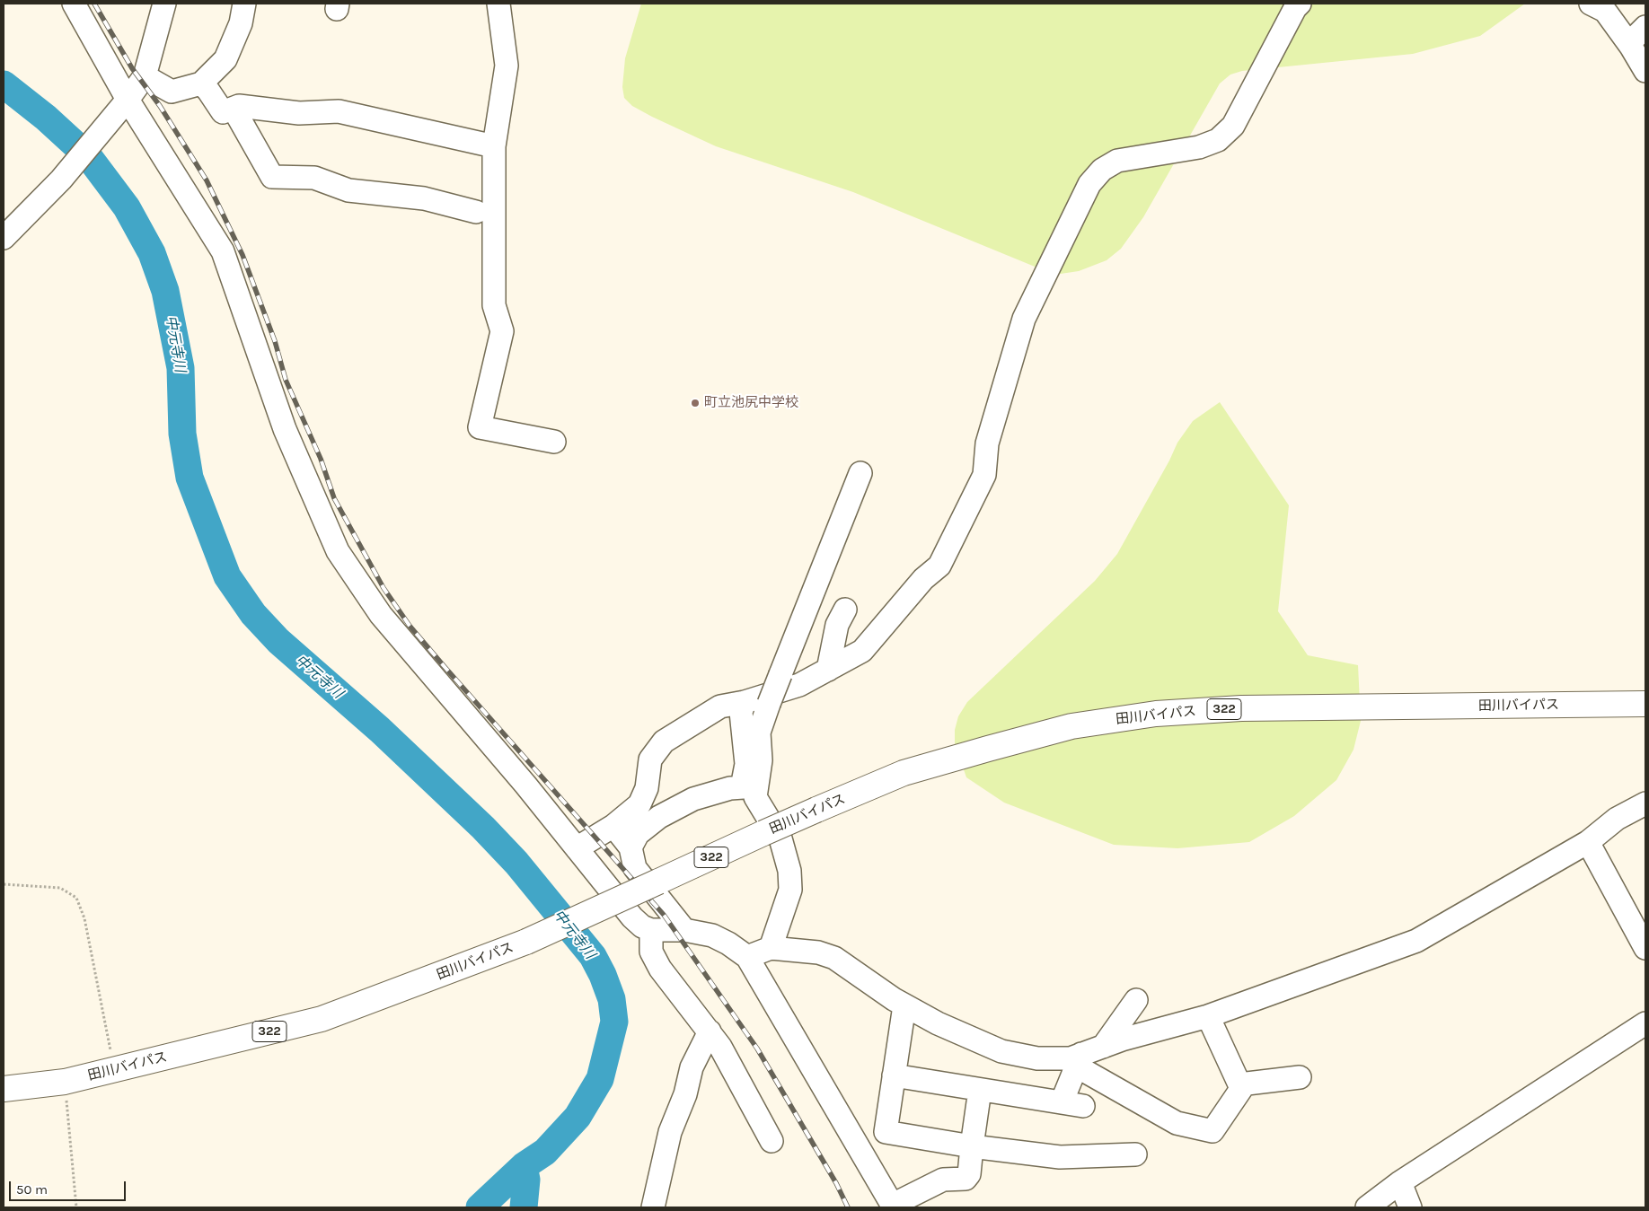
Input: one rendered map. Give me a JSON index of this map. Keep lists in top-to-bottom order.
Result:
{
  "streets": {
    "highway": ["田川バイパス", "322"]
  },
  "water": ["中元寺川"],
  "places": ["町立池尻中学校"],
  "scale_bar": "50 m"
}
